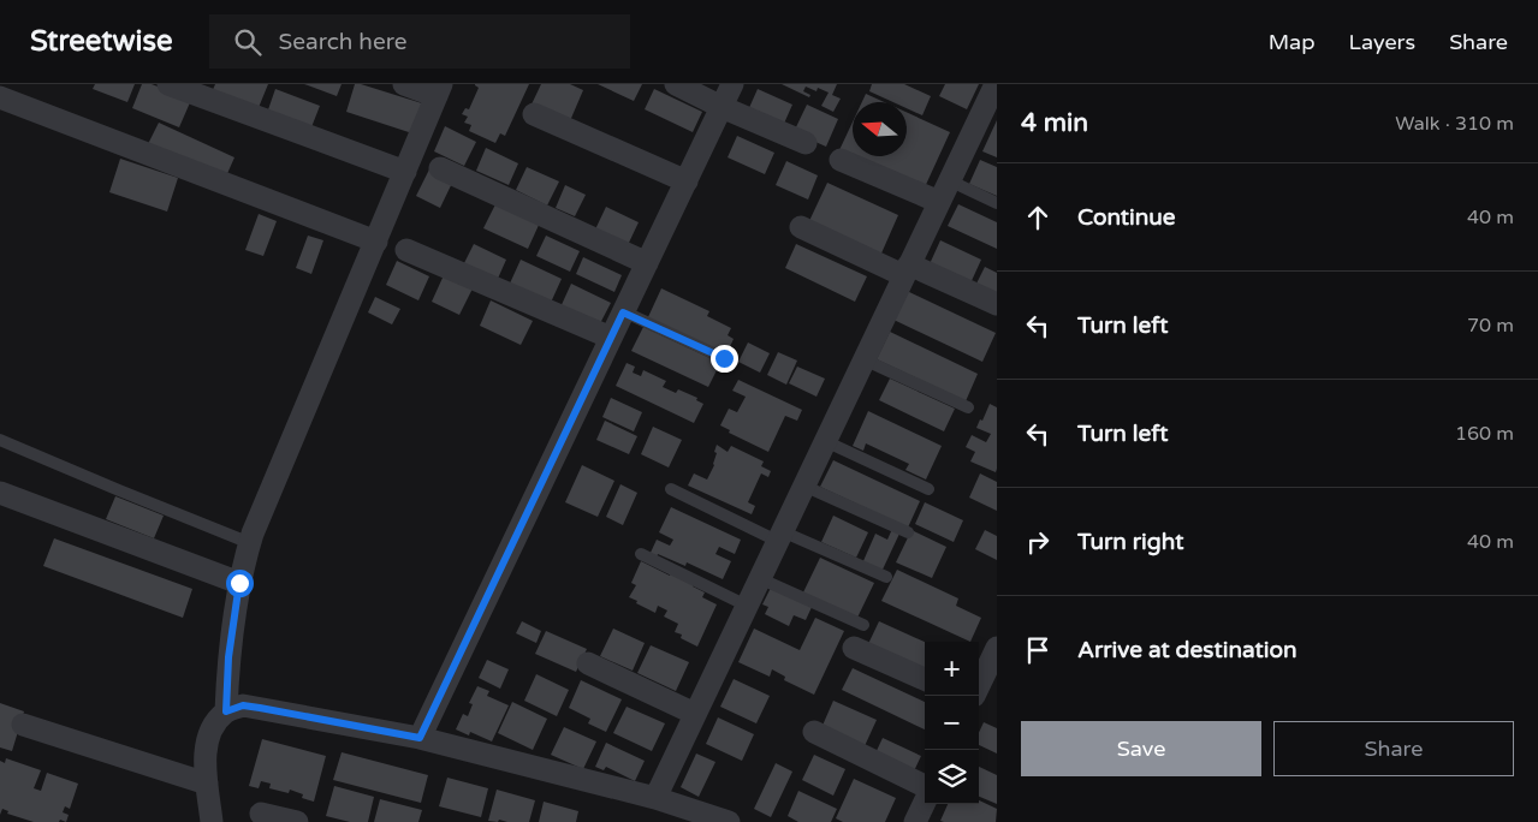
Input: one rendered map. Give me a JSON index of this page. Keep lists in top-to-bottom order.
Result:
{
  "north": "left",
  "page": {
    "header": "Streetwise",
    "search": "Search here",
    "nav": ["Map", "Layers", "Share"],
    "heading": ["4 min", "Walk · 310 m"],
    "list": [
      ["Continue", "40 m"],
      ["Turn left", "70 m"],
      ["Turn left", "160 m"],
      ["Turn right", "40 m"],
      "Arrive at destination"
    ],
    "map_buttons": ["+", "−"],
    "buttons": ["Save", "Share"]
  }
}
